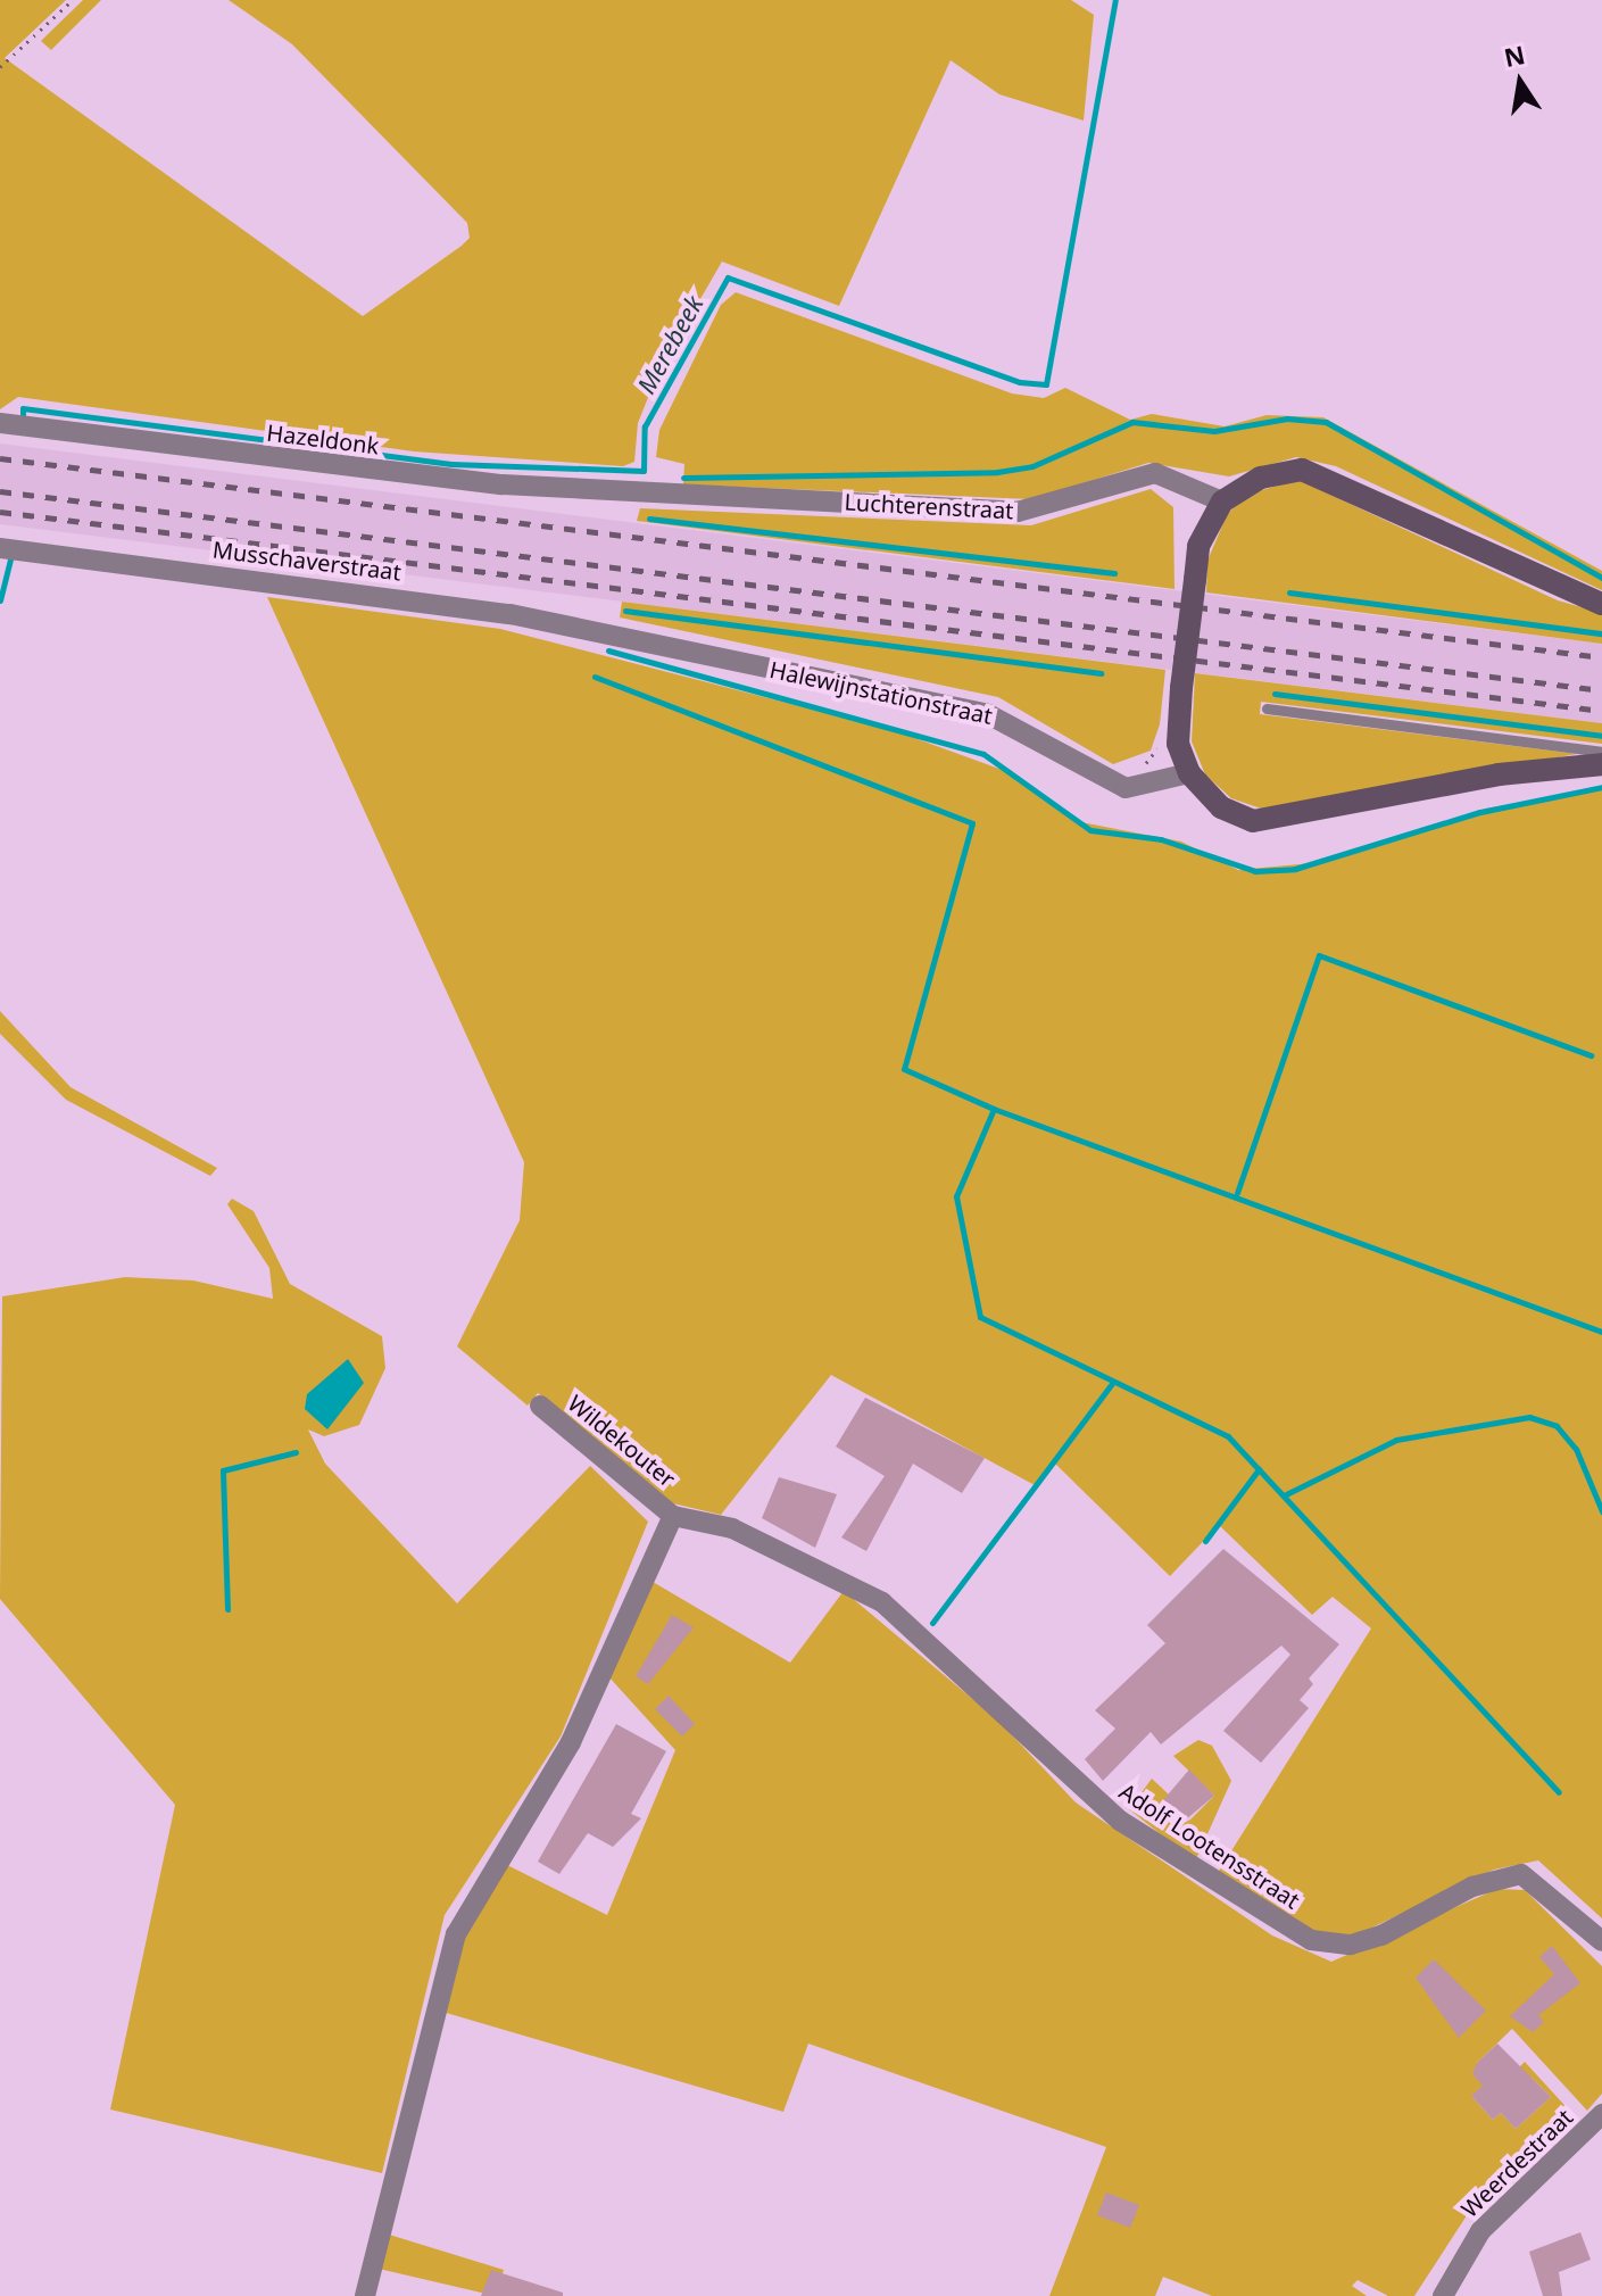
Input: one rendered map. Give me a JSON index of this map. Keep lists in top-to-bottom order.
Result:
{
  "streets": {
    "street": [
      "Hazeldonk",
      "Luchterenstraat",
      "Musschaverstraat",
      "Halewijnstationstraat",
      "Wildekouter",
      "Adolf Lootensstraat",
      "Weerdestraat"
    ]
  },
  "crossings": [
    ["Hazeldonk", "Luchterenstraat"],
    ["Musschaverstraat", "Halewijnstationstraat"],
    ["Wildekouter", "Adolf Lootensstraat"]
  ],
  "water": ["Merebeek"],
  "north": "top"
}
